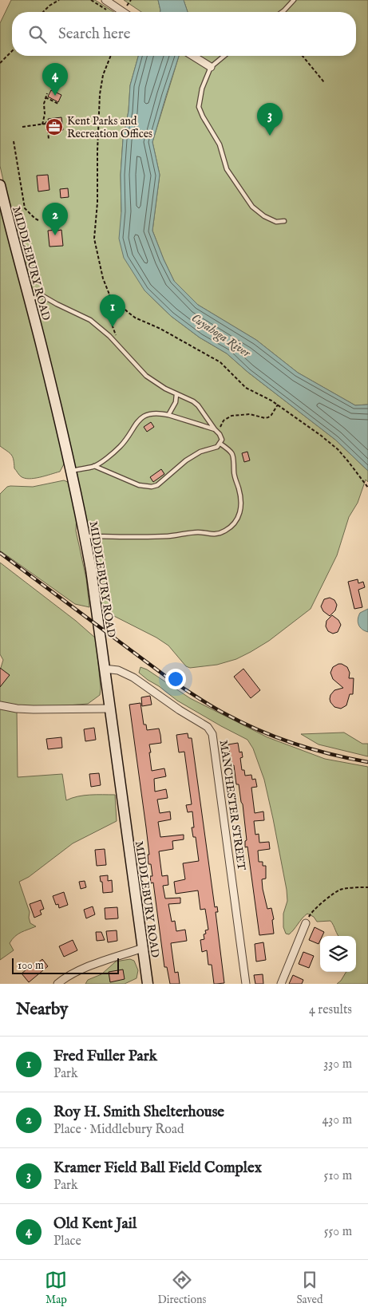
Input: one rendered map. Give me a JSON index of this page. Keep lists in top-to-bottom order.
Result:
{
  "streets": {
    "street": ["MIDDLEBURY ROAD", "MANCHESTER STREET"]
  },
  "crossings": [
    ["MIDDLEBURY ROAD", "MANCHESTER STREET"]
  ],
  "water": ["Cuyahoga River"],
  "places": {
    "office": ["Kent Parks and Recreation Offices"]
  },
  "scale_bar": "100 m",
  "page": {
    "search": "Search here",
    "pins": [
      "4",
      "3",
      "2",
      "1"
    ],
    "scale": "100 m",
    "heading": ["Nearby", "4 results"],
    "list": [
      {
        "mark": "1",
        "name": "Fred Fuller Park",
        "note": "Park",
        "value": "330 m"
      },
      {
        "mark": "2",
        "name": "Roy H. Smith Shelterhouse",
        "note": "Place · Middlebury Road",
        "value": "430 m"
      },
      {
        "mark": "3",
        "name": "Kramer Field Ball Field Complex",
        "note": "Park",
        "value": "510 m"
      },
      {
        "mark": "4",
        "name": "Old Kent Jail",
        "note": "Place",
        "value": "550 m"
      }
    ],
    "nav": ["Map", "Directions", "Saved"]
  }
}
